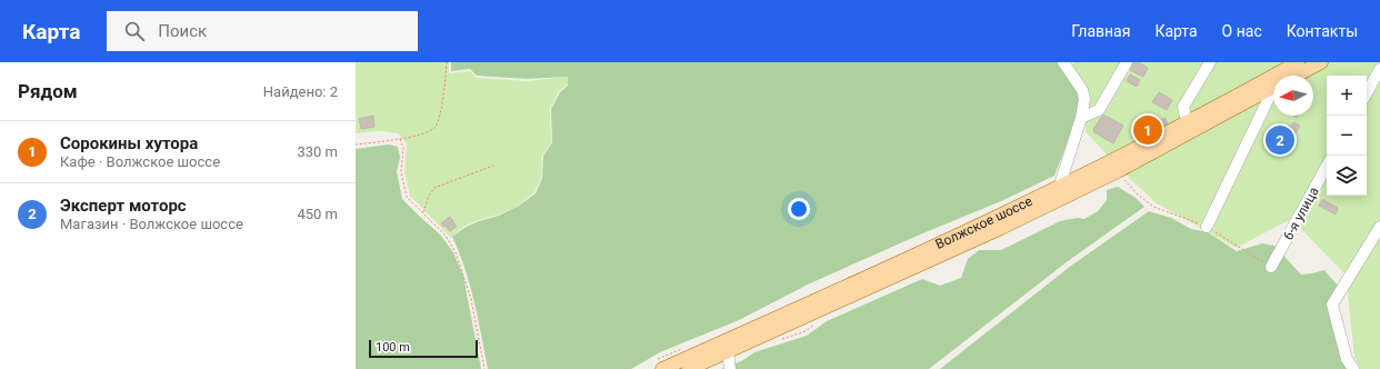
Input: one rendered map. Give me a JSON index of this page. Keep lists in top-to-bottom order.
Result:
{
  "streets": {
    "main road": ["Волжское шоссе"],
    "lane": ["6-я улица"]
  },
  "scale_bar": "100 m",
  "north": "left",
  "page": {
    "header": "Карта",
    "search": "Поиск",
    "nav": [
      "Главная",
      "Карта",
      "О нас",
      "Контакты"
    ],
    "heading": ["Рядом", "Найдено: 2"],
    "map_buttons": ["+", "−"],
    "pins": ["1", "2"],
    "list": [
      {
        "mark": "1",
        "name": "Сорокины хутора",
        "note": "Кафе · Волжское шоссе",
        "value": "330 m"
      },
      {
        "mark": "2",
        "name": "Эксперт моторс",
        "note": "Магазин · Волжское шоссе",
        "value": "450 m"
      }
    ],
    "scale": "100 m"
  }
}
